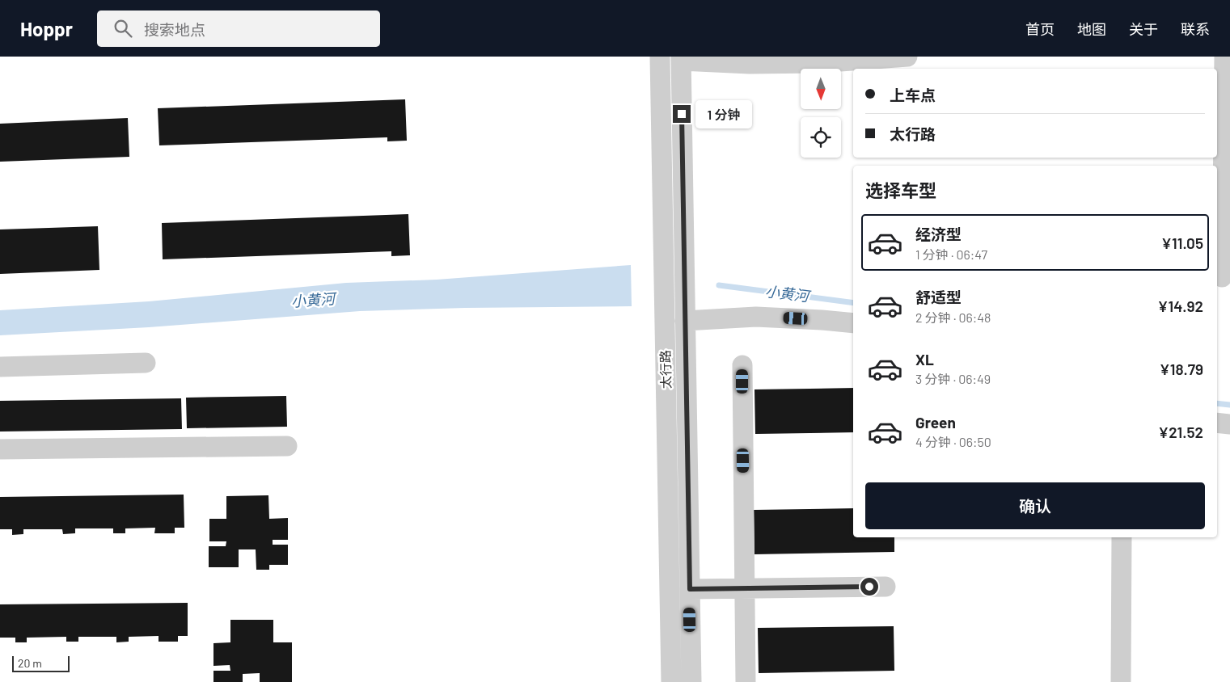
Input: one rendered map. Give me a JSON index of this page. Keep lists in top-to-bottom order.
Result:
{
  "streets": {
    "street": ["太行路"]
  },
  "water": ["小黄河"],
  "scale_bar": "20 m",
  "north": "bottom",
  "page": {
    "header": "Hoppr",
    "search": "搜索地点",
    "nav": [
      "首页",
      "地图",
      "关于",
      "联系"
    ],
    "banner": ["上车点", "太行路"],
    "bubble": "1 分钟",
    "heading": "选择车型",
    "list": [
      {
        "name": "经济型",
        "note": "1 分钟 · 06:47",
        "value": "¥11.05"
      },
      {
        "name": "舒适型",
        "note": "2 分钟 · 06:48",
        "value": "¥14.92"
      },
      {
        "name": "XL",
        "note": "3 分钟 · 06:49",
        "value": "¥18.79"
      },
      {
        "name": "Green",
        "note": "4 分钟 · 06:50",
        "value": "¥21.52"
      }
    ],
    "buttons": "确认",
    "scale": "20 m"
  }
}
